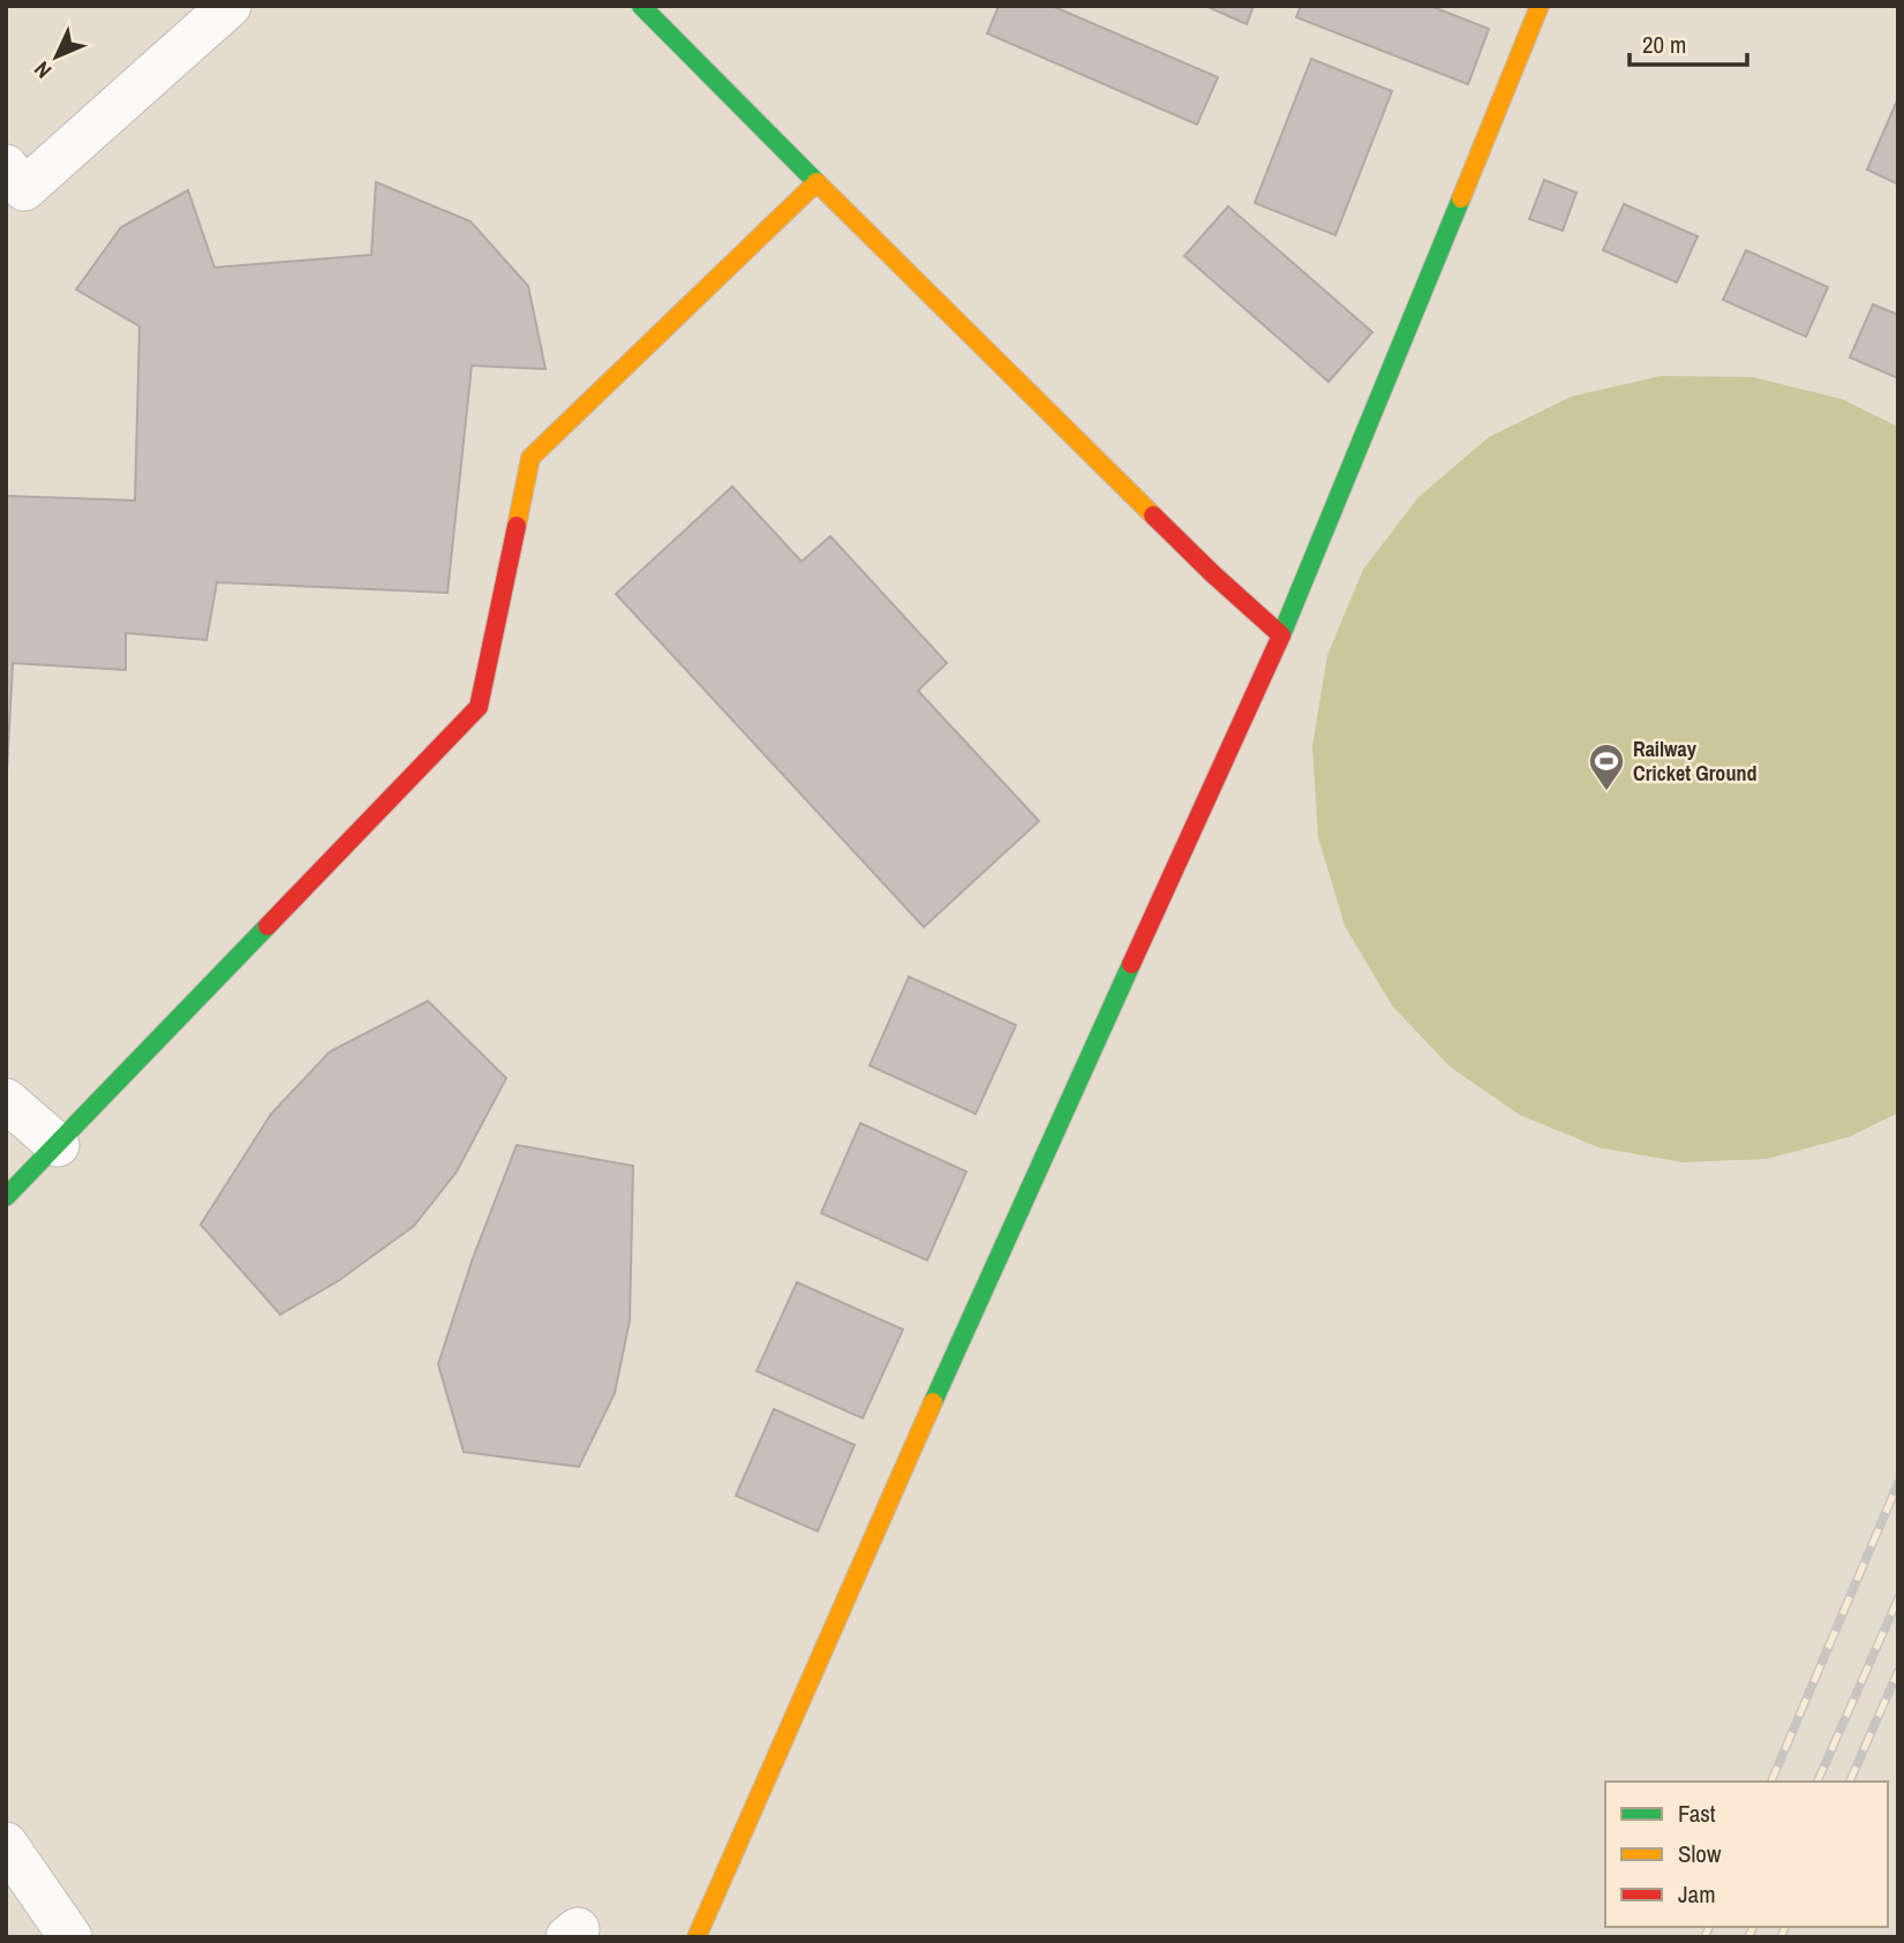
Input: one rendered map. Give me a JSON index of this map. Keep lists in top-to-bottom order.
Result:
{
  "places": {
    "sports": ["Railway Cricket Ground"]
  },
  "legend": ["Fast", "Slow", "Jam"],
  "scale_bar": "20 m",
  "north": "bottom left"
}
